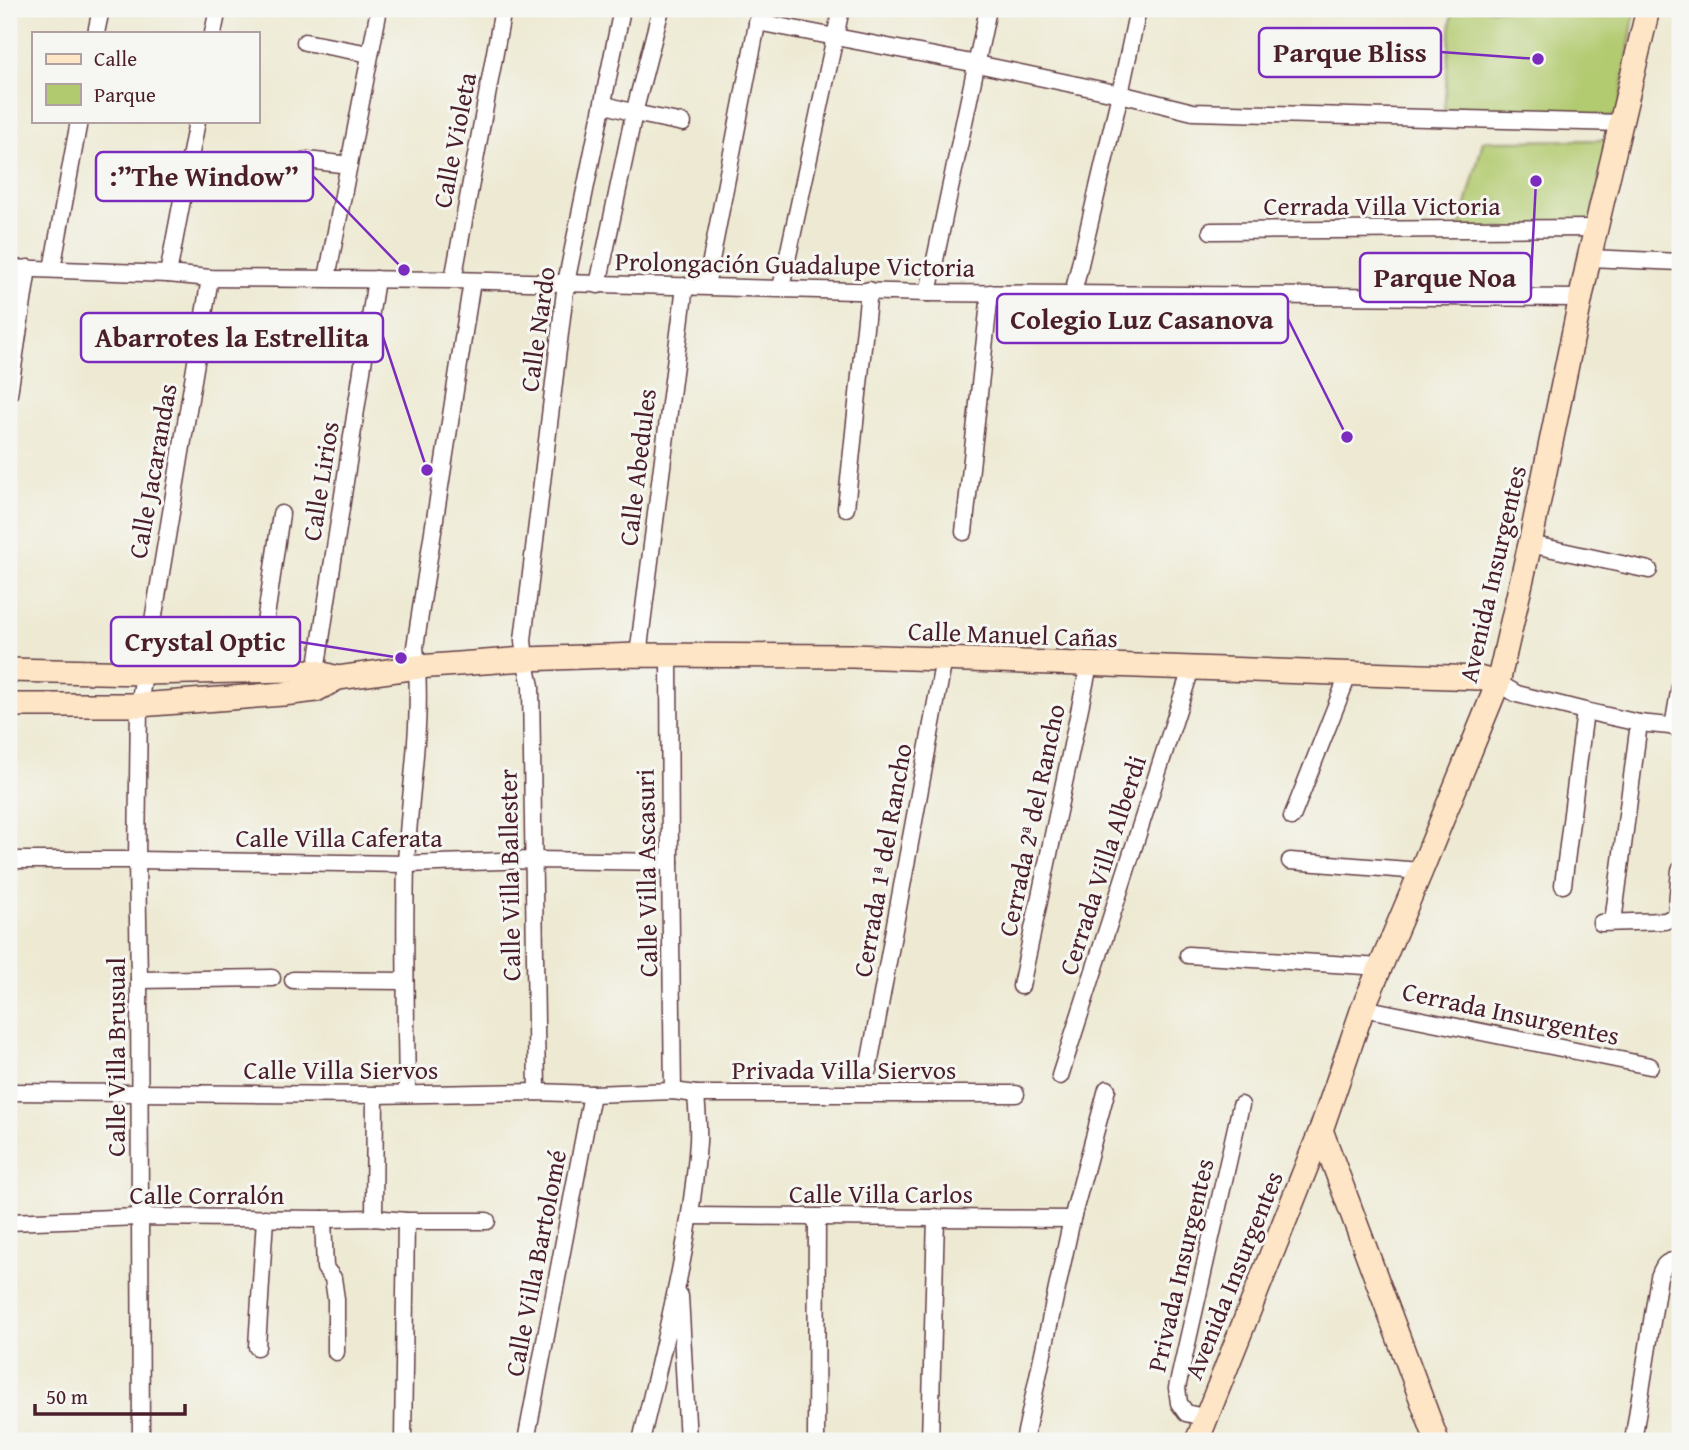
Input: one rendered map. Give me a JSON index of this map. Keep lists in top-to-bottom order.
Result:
{
  "streets": {
    "street": [
      "Calle Violeta",
      "Cerrada Villa Victoria",
      "Prolongación Guadalupe Victoria",
      "Calle Nardo",
      "Calle Abedules",
      "Calle Jacarandas",
      "Calle Lirios",
      "Avenida Insurgentes",
      "Calle Manuel Cañas",
      "Cerrada 2ª del Rancho",
      "Calle Villa Caferata",
      "Cerrada 1ª del Rancho",
      "Cerrada Villa Alberdi",
      "Calle Villa Ascasuri",
      "Calle Villa Ballester",
      "Cerrada Insurgentes",
      "Calle Villa Brusual",
      "Calle Villa Siervos",
      "Privada Villa Siervos",
      "Calle Villa Carlos",
      "Calle Corralón",
      "Calle Villa Bartolomé",
      "Privada Insurgentes"
    ]
  },
  "crossings": [
    ["Calle Violeta", "Prolongación Guadalupe Victoria"],
    ["Cerrada Villa Victoria", "Avenida Insurgentes"],
    ["Prolongación Guadalupe Victoria", "Calle Nardo"],
    ["Prolongación Guadalupe Victoria", "Calle Abedules"],
    ["Prolongación Guadalupe Victoria", "Calle Jacarandas"],
    ["Prolongación Guadalupe Victoria", "Calle Lirios"],
    ["Prolongación Guadalupe Victoria", "Avenida Insurgentes"],
    ["Calle Nardo", "Calle Manuel Cañas"],
    ["Calle Nardo", "Calle Villa Ballester"],
    ["Calle Abedules", "Calle Manuel Cañas"],
    ["Calle Jacarandas", "Calle Manuel Cañas"],
    ["Calle Jacarandas", "Calle Villa Brusual"],
    ["Calle Lirios", "Calle Manuel Cañas"],
    ["Avenida Insurgentes", "Calle Manuel Cañas"],
    ["Avenida Insurgentes", "Cerrada Insurgentes"],
    ["Avenida Insurgentes", "Privada Insurgentes"],
    ["Calle Manuel Cañas", "Cerrada 2ª del Rancho"],
    ["Calle Manuel Cañas", "Cerrada 1ª del Rancho"],
    ["Calle Manuel Cañas", "Cerrada Villa Alberdi"],
    ["Calle Manuel Cañas", "Calle Villa Ascasuri"],
    ["Calle Manuel Cañas", "Calle Villa Ballester"],
    ["Calle Manuel Cañas", "Calle Villa Brusual"],
    ["Calle Villa Caferata", "Calle Villa Ascasuri"],
    ["Calle Villa Caferata", "Calle Villa Ballester"],
    ["Calle Villa Caferata", "Calle Villa Brusual"],
    ["Calle Villa Ascasuri", "Calle Villa Siervos"],
    ["Calle Villa Ascasuri", "Privada Villa Siervos"],
    ["Calle Villa Ballester", "Calle Villa Siervos"],
    ["Calle Villa Brusual", "Calle Villa Siervos"],
    ["Calle Villa Brusual", "Calle Corralón"],
    ["Calle Villa Siervos", "Privada Villa Siervos"],
    ["Calle Villa Siervos", "Calle Villa Bartolomé"]
  ],
  "places": [
    "Parque Bliss",
    "Parque Noa",
    ":”The Window”",
    "Colegio Luz Casanova",
    "Abarrotes la Estrellita",
    "Crystal Optic"
  ],
  "legend": ["Calle", "Parque"],
  "scale_bar": "50 m"
}
